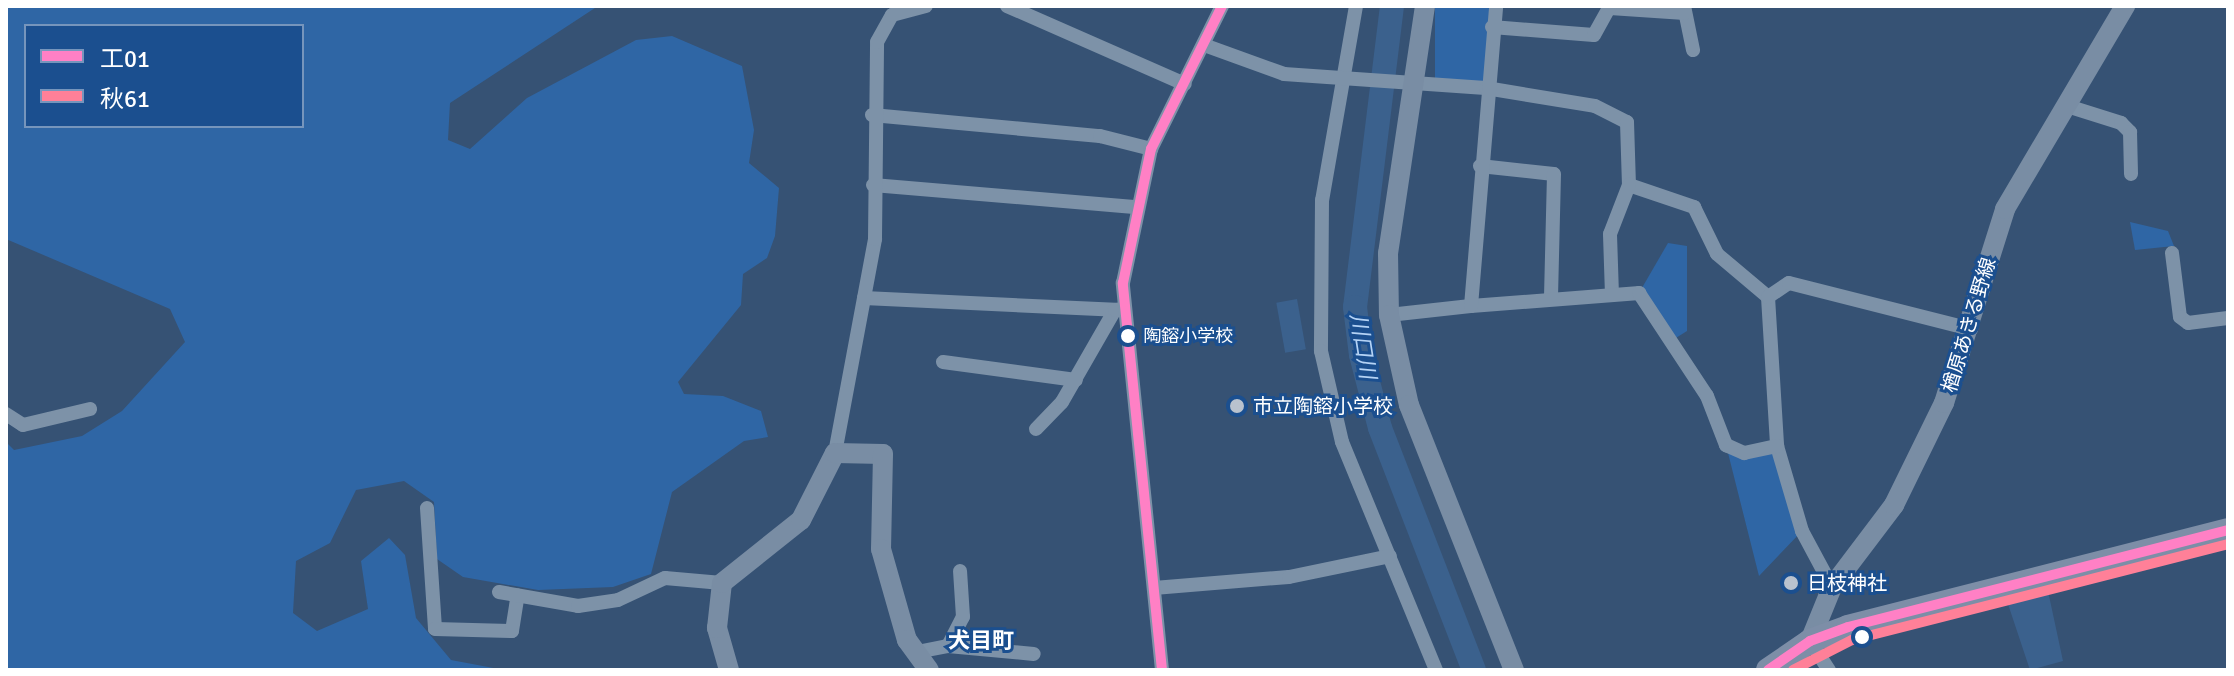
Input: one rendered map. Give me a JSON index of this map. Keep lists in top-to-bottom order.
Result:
{
  "streets": {
    "main road": ["楢原あきる野線"]
  },
  "districts": ["犬目町"],
  "water": ["川口川"],
  "places": ["陶鎔小学校", "市立陶鎔小学校", "日枝神社"],
  "lines": ["transit line 工01", "transit line 秋61"],
  "legend": ["工01", "秋61"]
}
